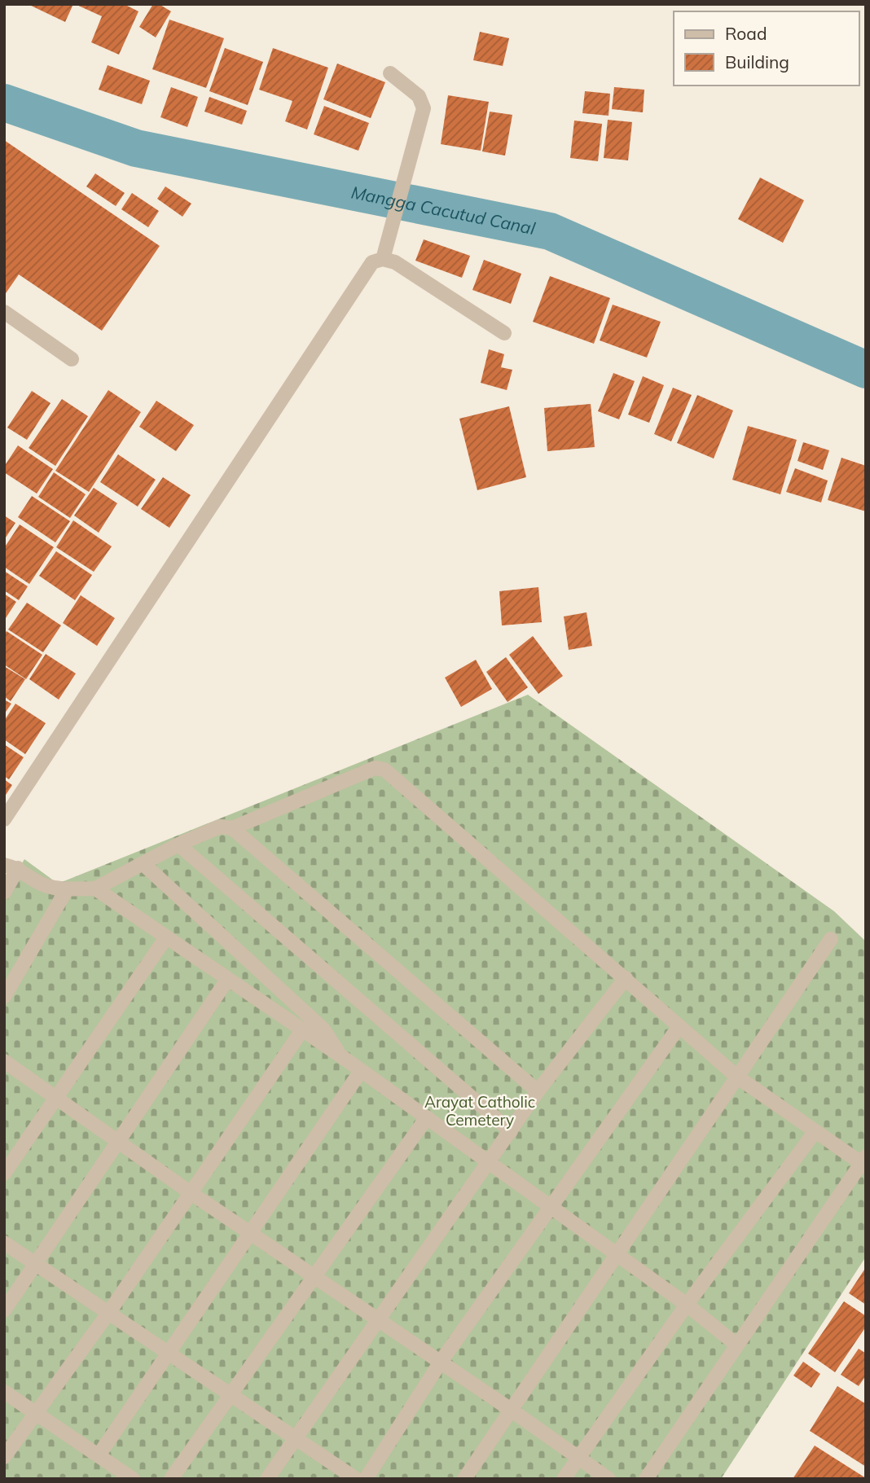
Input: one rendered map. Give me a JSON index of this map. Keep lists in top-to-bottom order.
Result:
{
  "water": ["Mangga Cacutud Canal"],
  "parks": ["Arayat Catholic Cemetery"],
  "legend": ["Road", "Building"]
}
